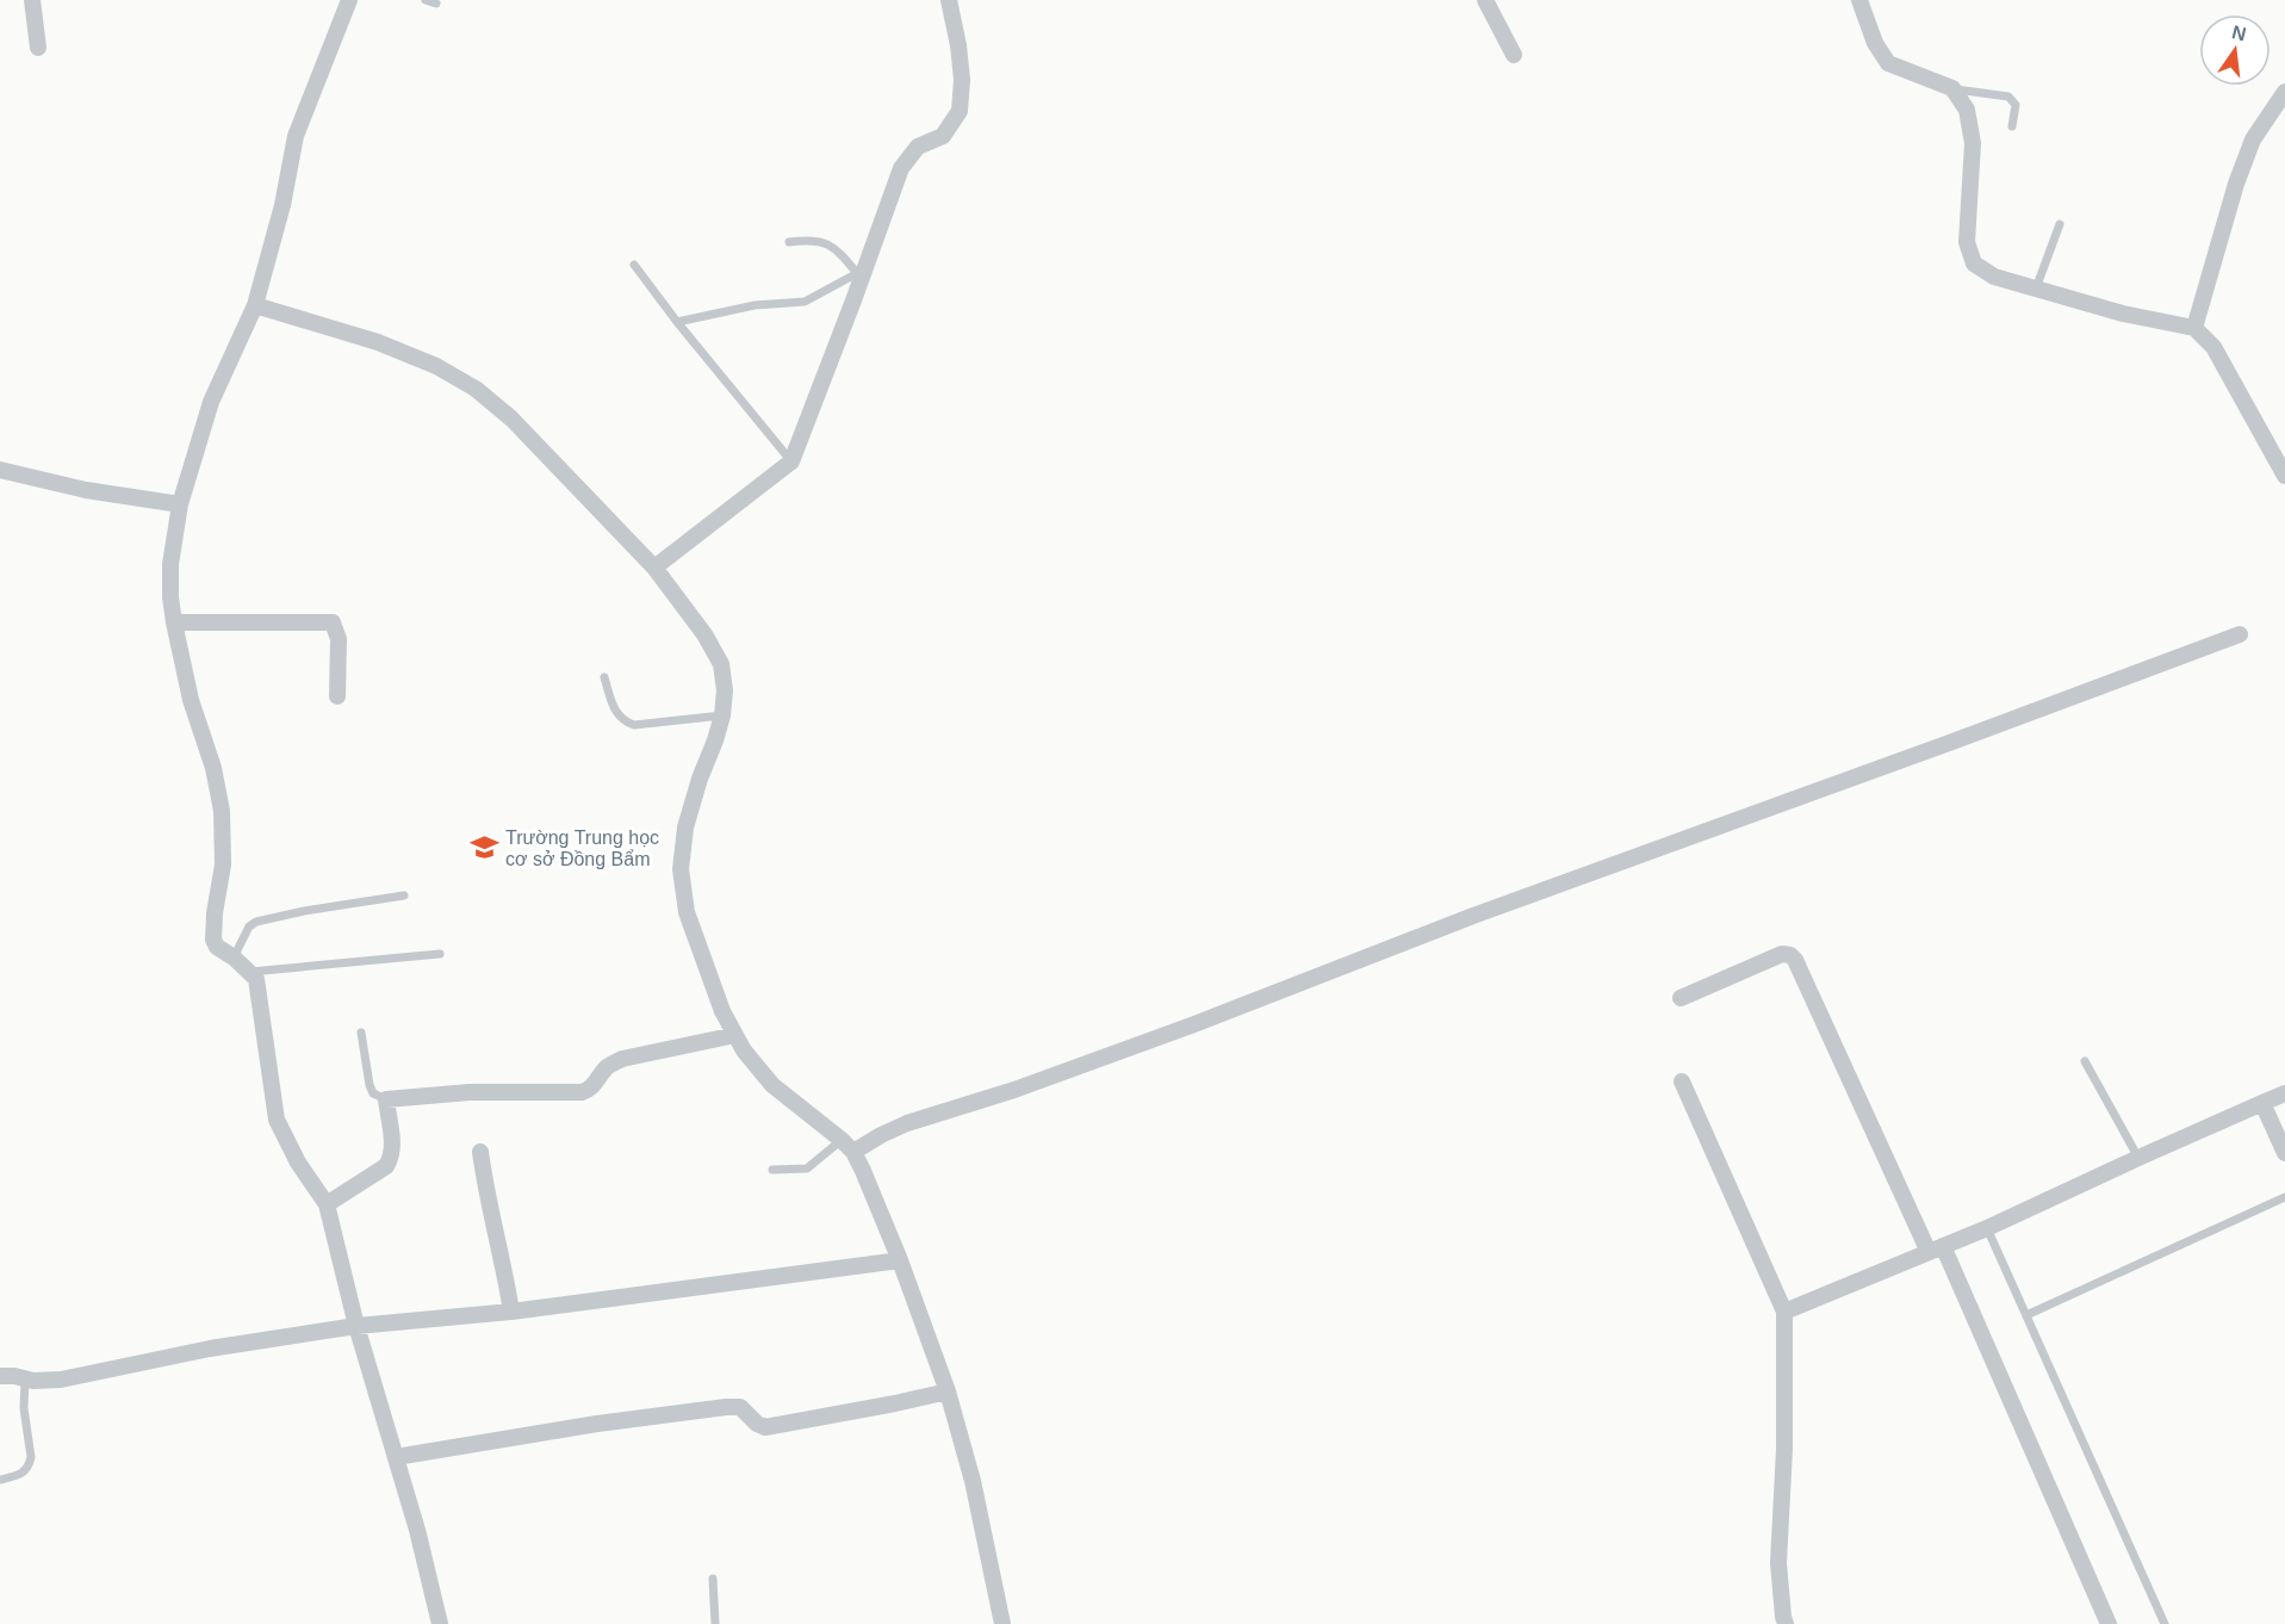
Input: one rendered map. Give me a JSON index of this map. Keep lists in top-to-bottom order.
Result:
{
  "places": {
    "school or university": ["Trường Trung học cơ sở Đồng Bẩm"]
  },
  "north": "top"
}
